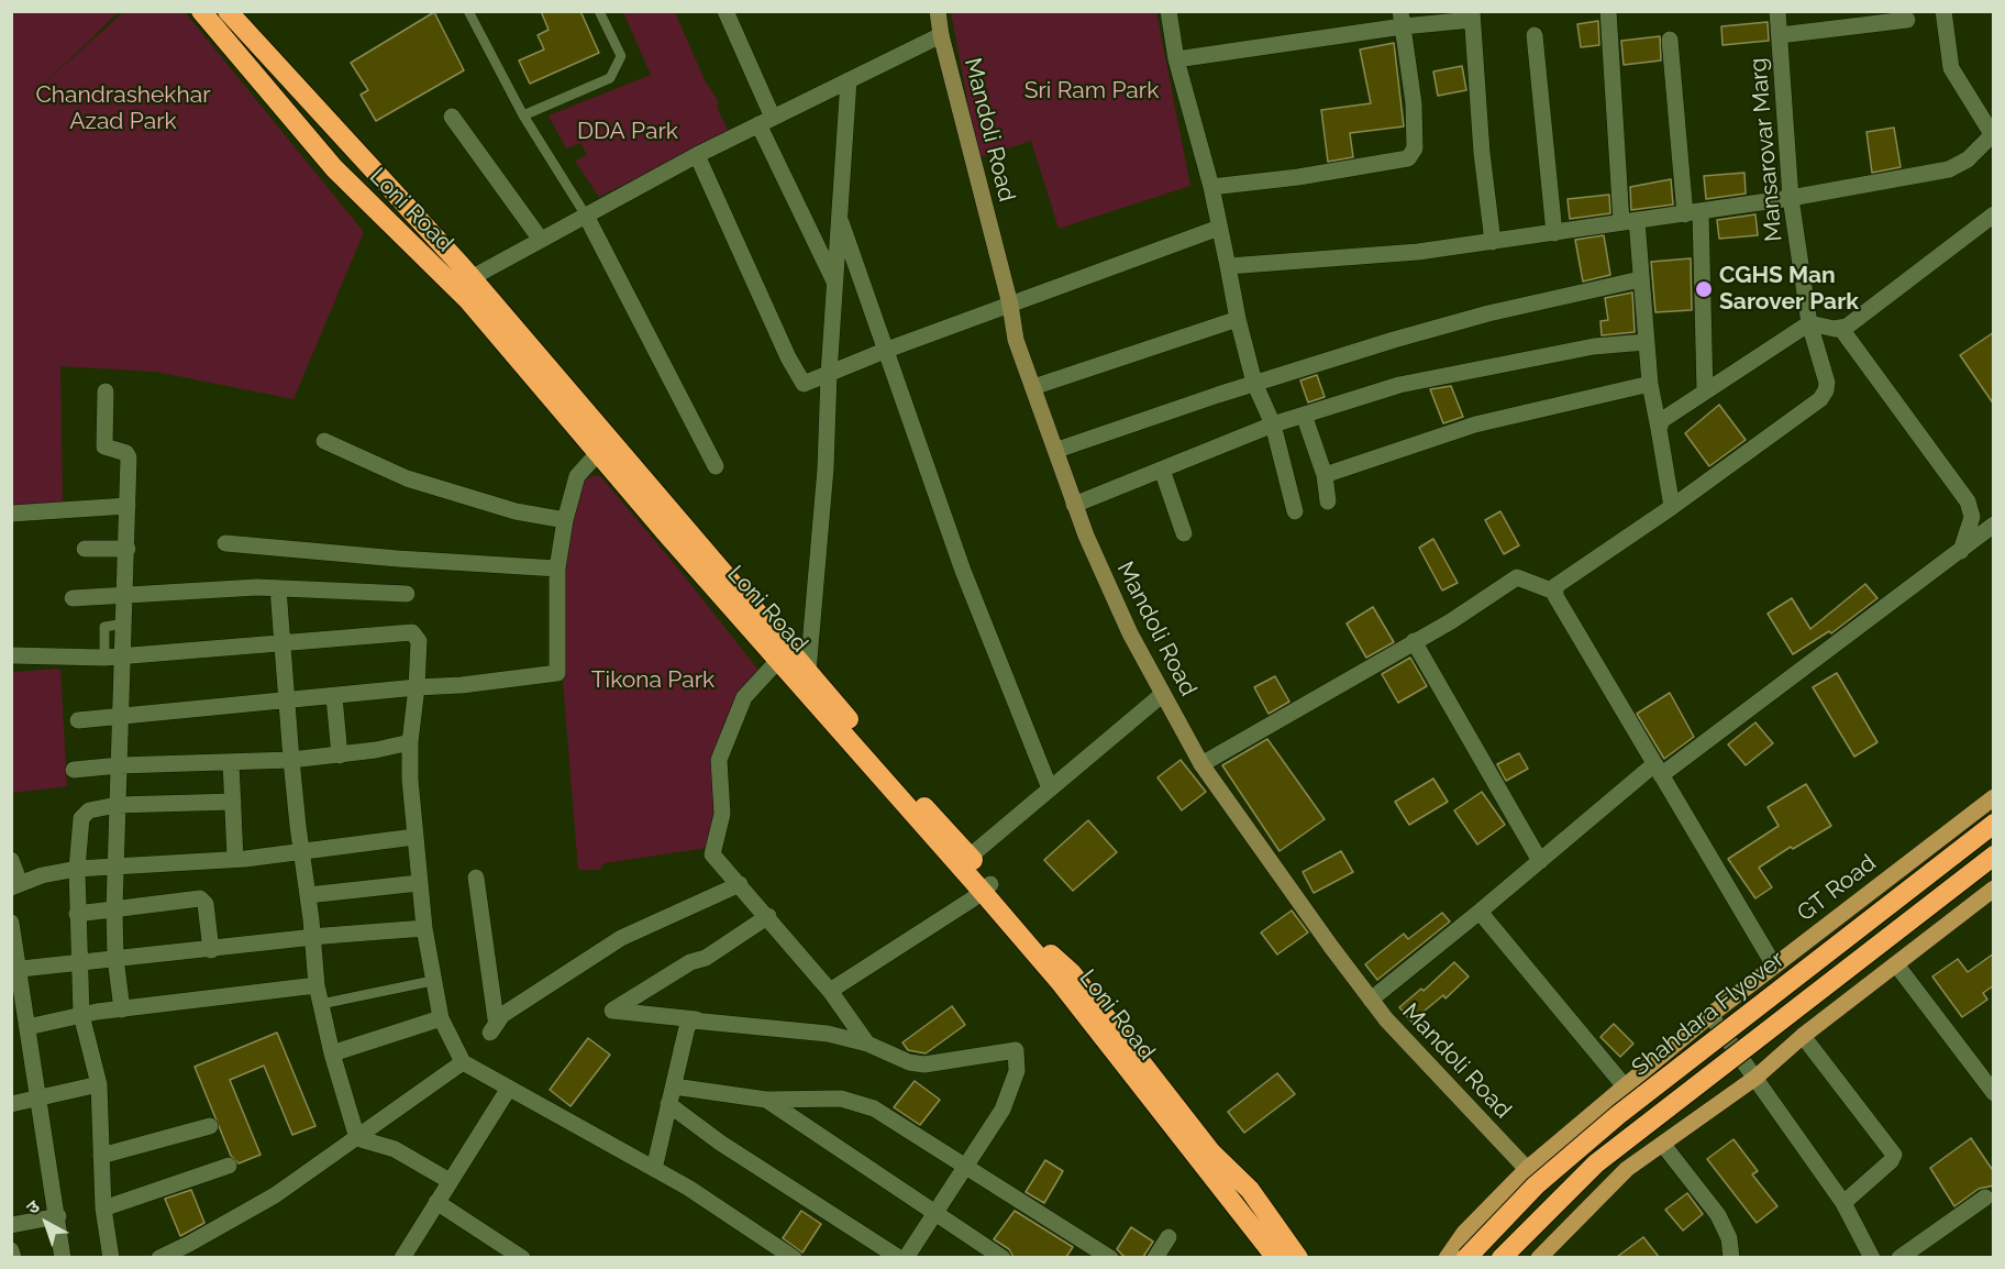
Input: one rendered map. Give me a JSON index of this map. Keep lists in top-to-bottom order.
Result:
{
  "streets": {
    "highway": ["Loni Road", "Shahdara Flyover"],
    "main road": ["GT Road"],
    "street": ["Mandoli Road", "Mansarovar Marg"]
  },
  "crossings": [
    ["Mandoli Road", "GT Road"]
  ],
  "parks": [
    "Sri Ram Park",
    "Chandrashekhar Azad Park",
    "DDA Park",
    "Tikona Park"
  ],
  "places": ["CGHS Man Sarover Park"],
  "north": "top left"
}
